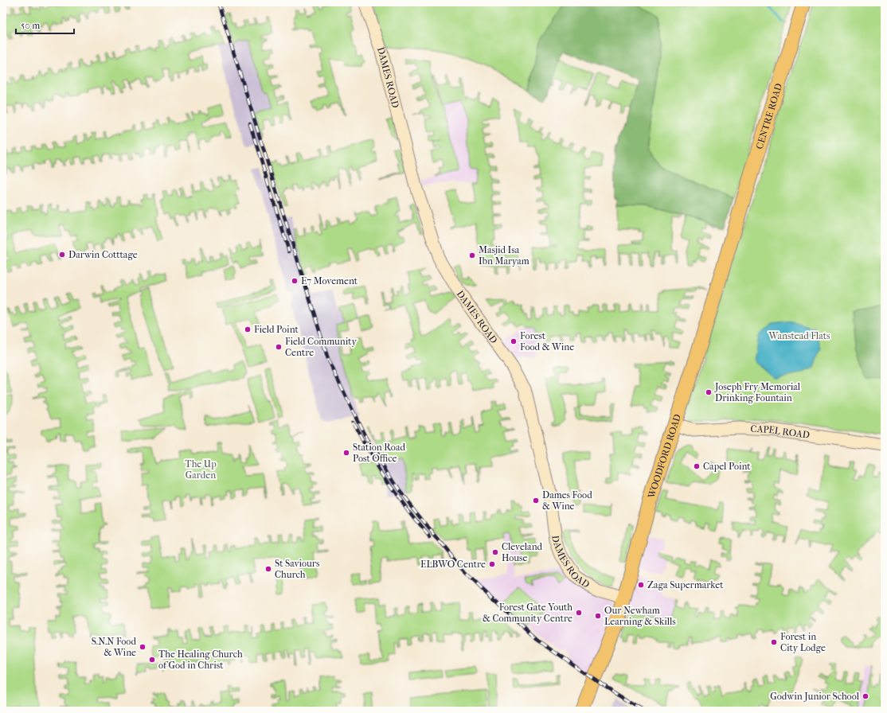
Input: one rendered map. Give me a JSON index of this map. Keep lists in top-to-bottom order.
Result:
{
  "streets": {
    "main road": [
      "DAMES ROAD",
      "CENTRE ROAD",
      "CAPEL ROAD",
      "WOODFORD ROAD"
    ]
  },
  "crossings": [
    ["DAMES ROAD", "WOODFORD ROAD"],
    ["CENTRE ROAD", "WOODFORD ROAD"],
    ["CAPEL ROAD", "WOODFORD ROAD"]
  ],
  "parks": ["Wanstead Flats", "The Up Garden"],
  "places": [
    "Darwin Cotttage",
    "Masjid Isa Ibn Maryam",
    "E7 Movement",
    "Field Point",
    "Forest Food & Wine",
    "Field Community Centre",
    "Joseph Fry Memorial Drinking Fountain",
    "Station Road Post Office",
    "Capel Point",
    "Dames Food & Wine",
    "Cleveland House",
    "ELBWO Centre",
    "St Saviours Church",
    "Zaga Supermarket",
    "Forest Gate Youth & Community Centre",
    "Our Newham Learning & Skills",
    "Forest in City Lodge",
    "S.N.N Food & Wine",
    "The Healing Church of God in Christ",
    "Godwin Junior School"
  ],
  "scale_bar": "50 m"
}
